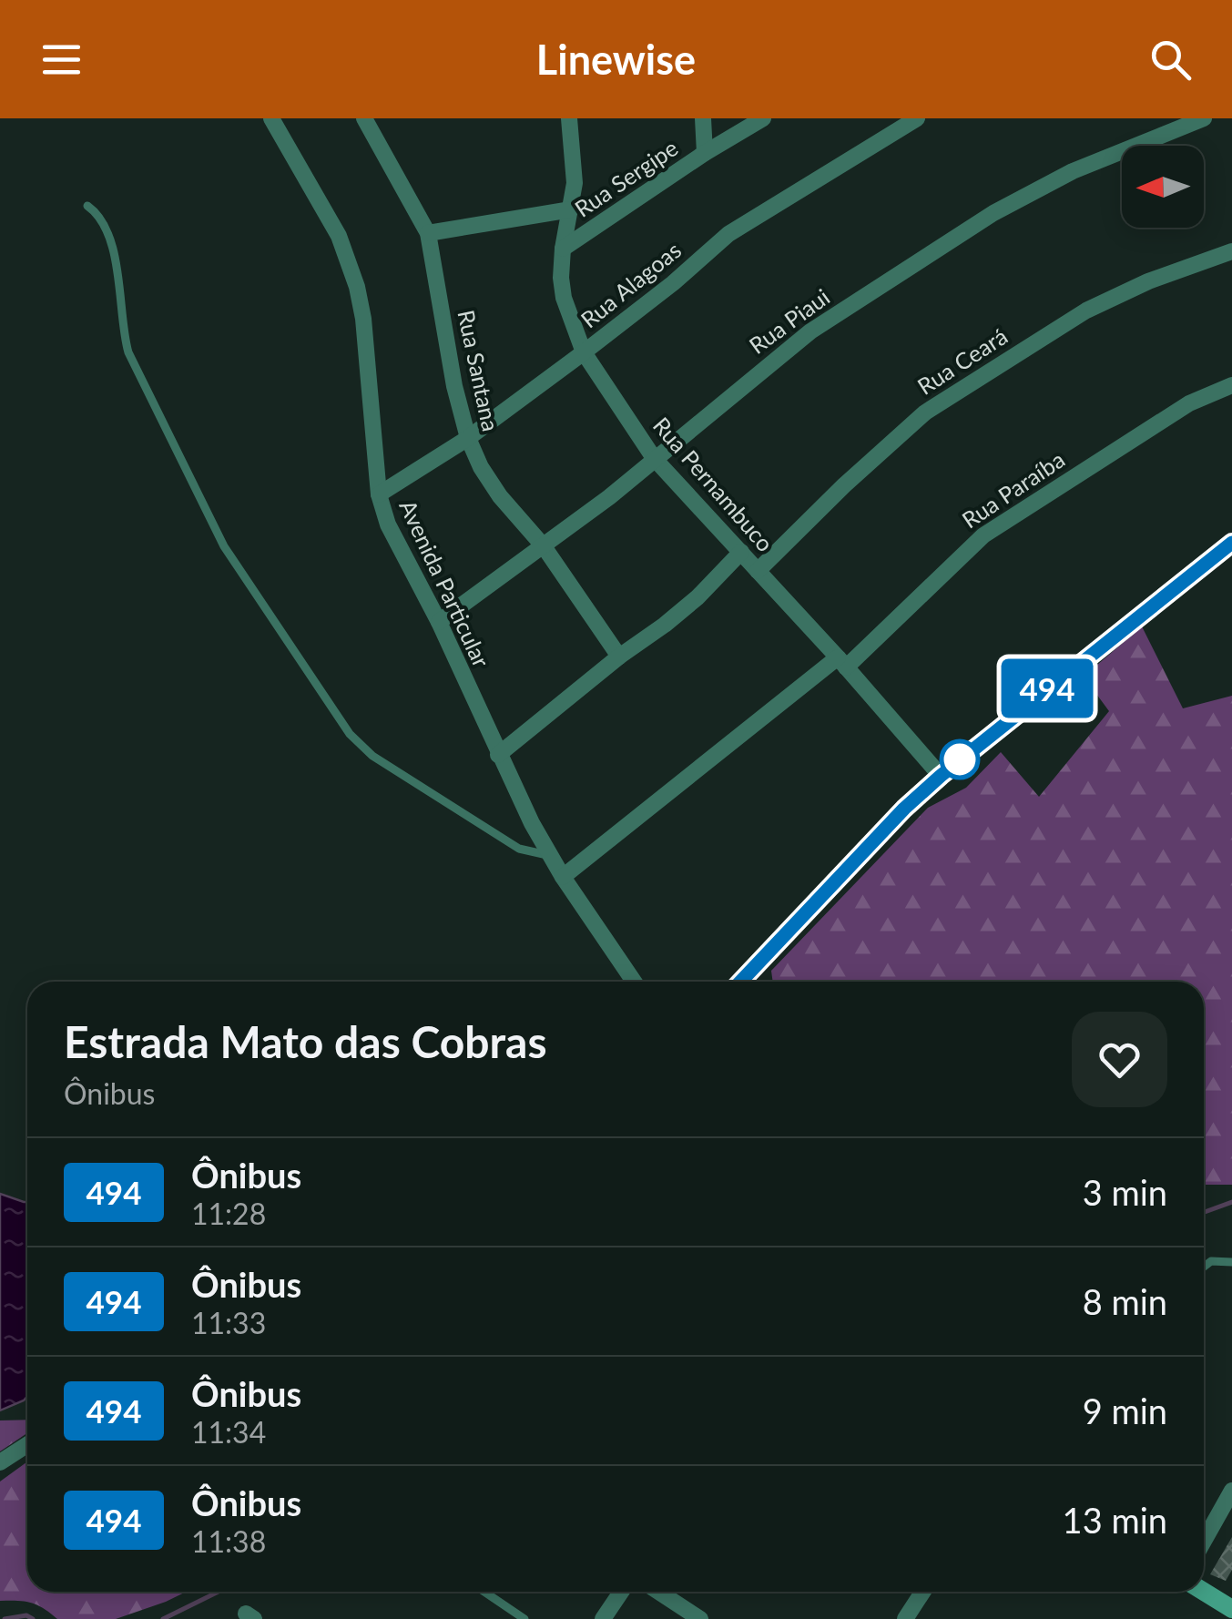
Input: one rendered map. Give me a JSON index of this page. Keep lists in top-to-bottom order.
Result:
{
  "streets": {
    "street": [
      "Rua Sergipe",
      "Rua Alagoas",
      "Rua Piaui",
      "Rua Ceará",
      "Rua Santana",
      "Rua Pernambuco",
      "Rua Paraíba",
      "Avenida Particular"
    ]
  },
  "crossings": [
    ["Rua Sergipe", "Rua Santana"],
    ["Rua Sergipe", "Rua Pernambuco"],
    ["Rua Alagoas", "Rua Santana"],
    ["Rua Alagoas", "Rua Pernambuco"],
    ["Rua Alagoas", "Avenida Particular"],
    ["Rua Piaui", "Rua Santana"],
    ["Rua Piaui", "Rua Pernambuco"],
    ["Rua Piaui", "Avenida Particular"],
    ["Rua Ceará", "Rua Pernambuco"],
    ["Rua Pernambuco", "Rua Paraíba"],
    ["Rua Paraíba", "Avenida Particular"]
  ],
  "lines": ["bus line 494"],
  "north": "left",
  "page": {
    "header": "Linewise",
    "on_map": "494",
    "heading": ["Estrada Mato das Cobras", "Ônibus"],
    "list": [
      {
        "mark": "494",
        "name": "Ônibus",
        "note": "11:28",
        "value": "3 min"
      },
      {
        "mark": "494",
        "name": "Ônibus",
        "note": "11:33",
        "value": "8 min"
      },
      {
        "mark": "494",
        "name": "Ônibus",
        "note": "11:34",
        "value": "9 min"
      },
      {
        "mark": "494",
        "name": "Ônibus",
        "note": "11:38",
        "value": "13 min"
      }
    ]
  }
}
